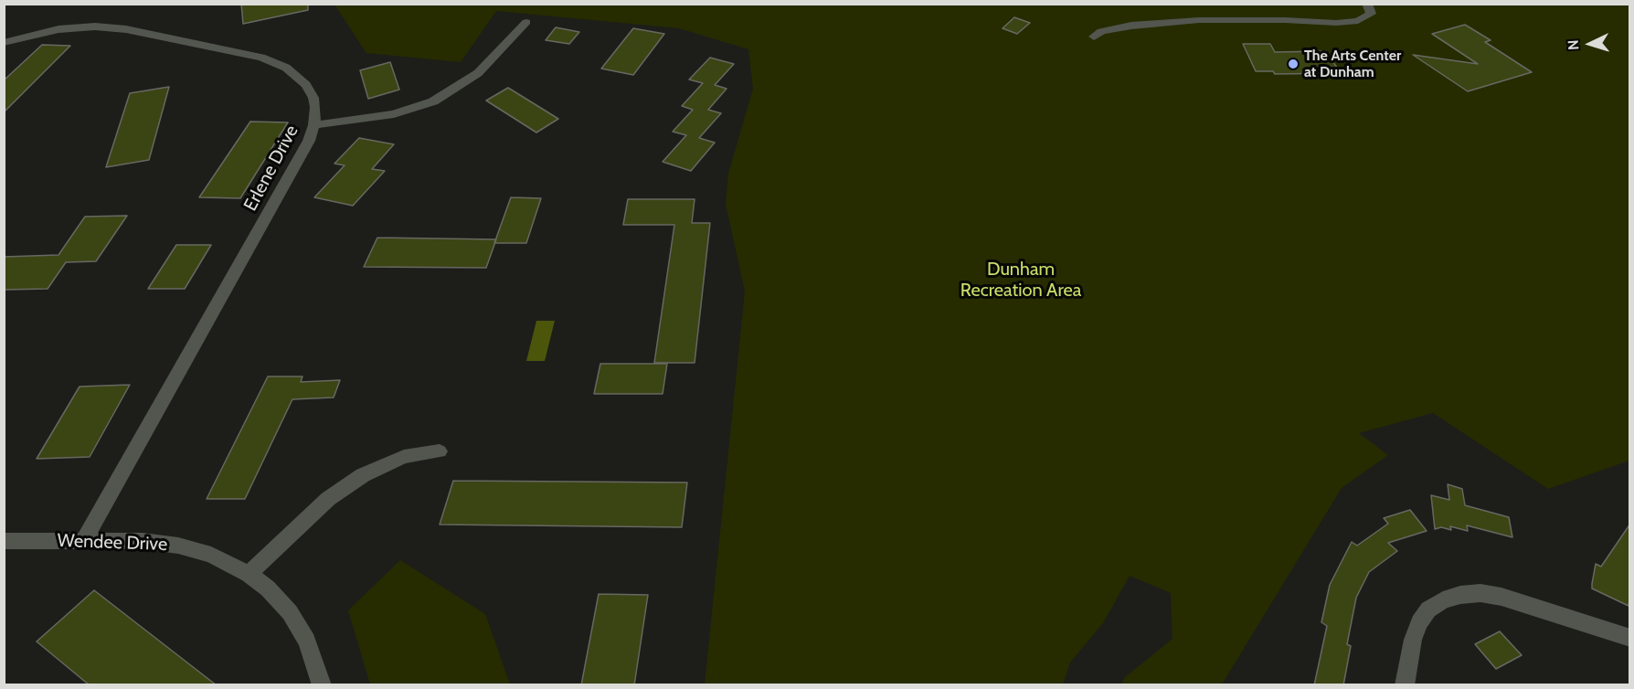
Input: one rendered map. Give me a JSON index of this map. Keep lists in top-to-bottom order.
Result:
{
  "streets": {
    "street": ["Erlene Drive", "Wendee Drive"]
  },
  "crossings": [
    ["Erlene Drive", "Wendee Drive"]
  ],
  "parks": ["Dunham Recreation Area"],
  "places": ["The Arts Center at Dunham"],
  "north": "left"
}
